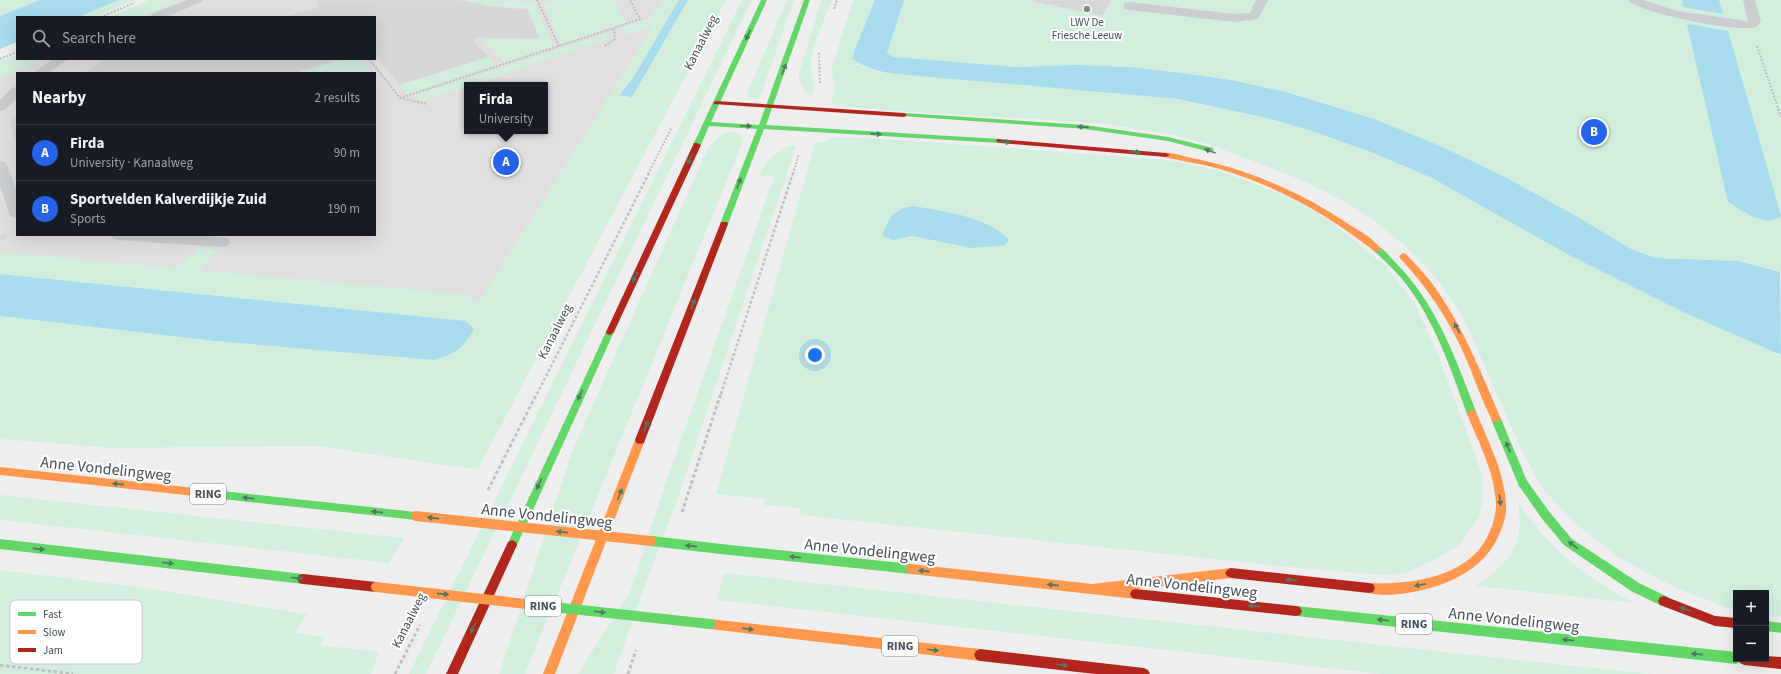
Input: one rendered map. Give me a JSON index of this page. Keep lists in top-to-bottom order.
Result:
{
  "streets": {
    "main road": ["Anne Vondelingweg", "RING"],
    "path": ["Kanaalweg"]
  },
  "places": ["LWV De Friesche Leeuw"],
  "legend": ["Fast", "Slow", "Jam"],
  "page": {
    "search": "Search here",
    "heading": ["Nearby", "2 results"],
    "popup": ["Firda", "University"],
    "pins": ["B", "A"],
    "list": [
      {
        "mark": "A",
        "name": "Firda",
        "note": "University · Kanaalweg",
        "value": "90 m"
      },
      {
        "mark": "B",
        "name": "Sportvelden Kalverdijkje Zuid",
        "note": "Sports",
        "value": "190 m"
      }
    ],
    "map_buttons": ["+", "−"]
  }
}
